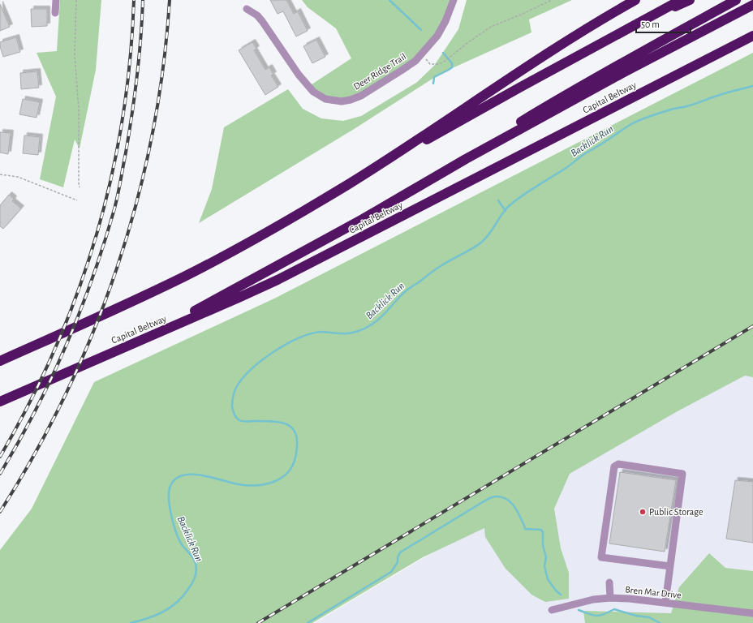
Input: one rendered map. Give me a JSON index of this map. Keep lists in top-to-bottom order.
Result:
{
  "streets": {
    "highway": ["Capital Beltway"],
    "street": ["Deer Ridge Trail", "Bren Mar Drive"]
  },
  "water": ["Backlick Run"],
  "places": ["Public Storage"],
  "scale_bar": "50 m"
}
